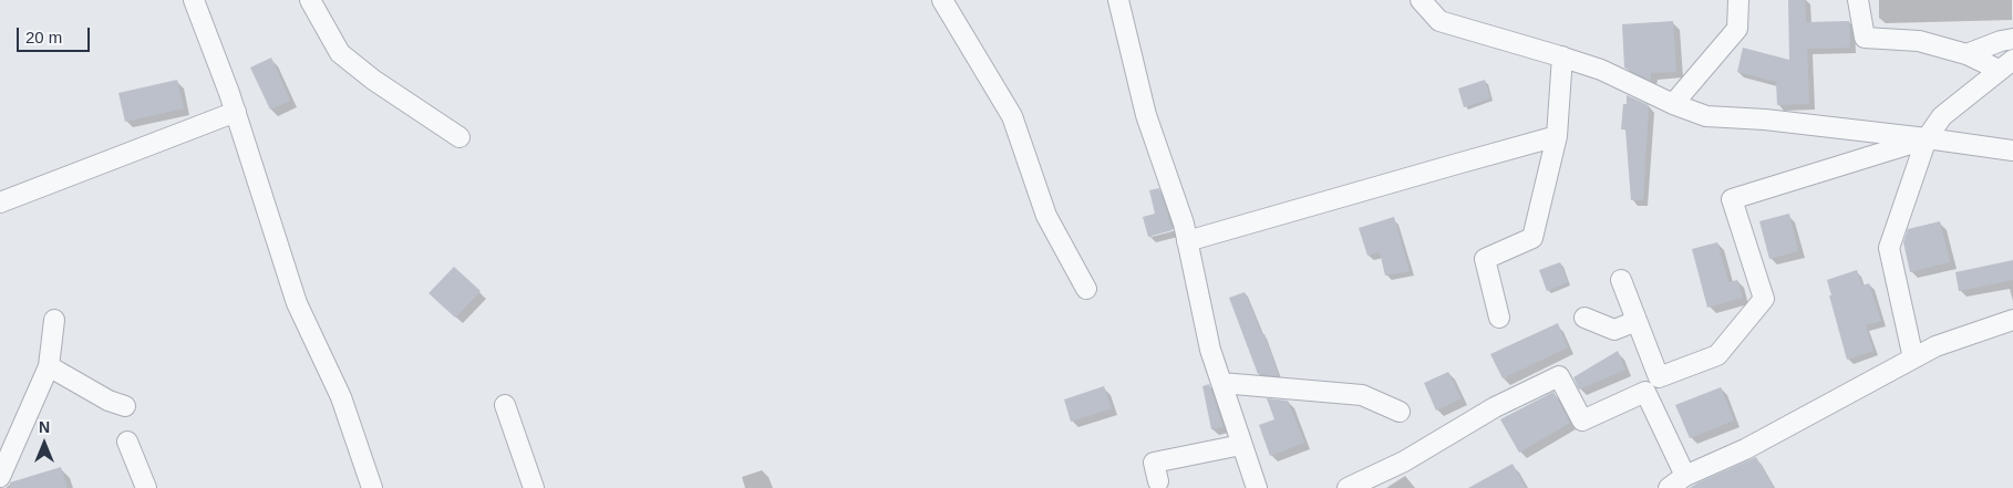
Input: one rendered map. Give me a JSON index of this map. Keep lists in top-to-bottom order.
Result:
{
  "scale_bar": "20 m",
  "north": "top"
}
